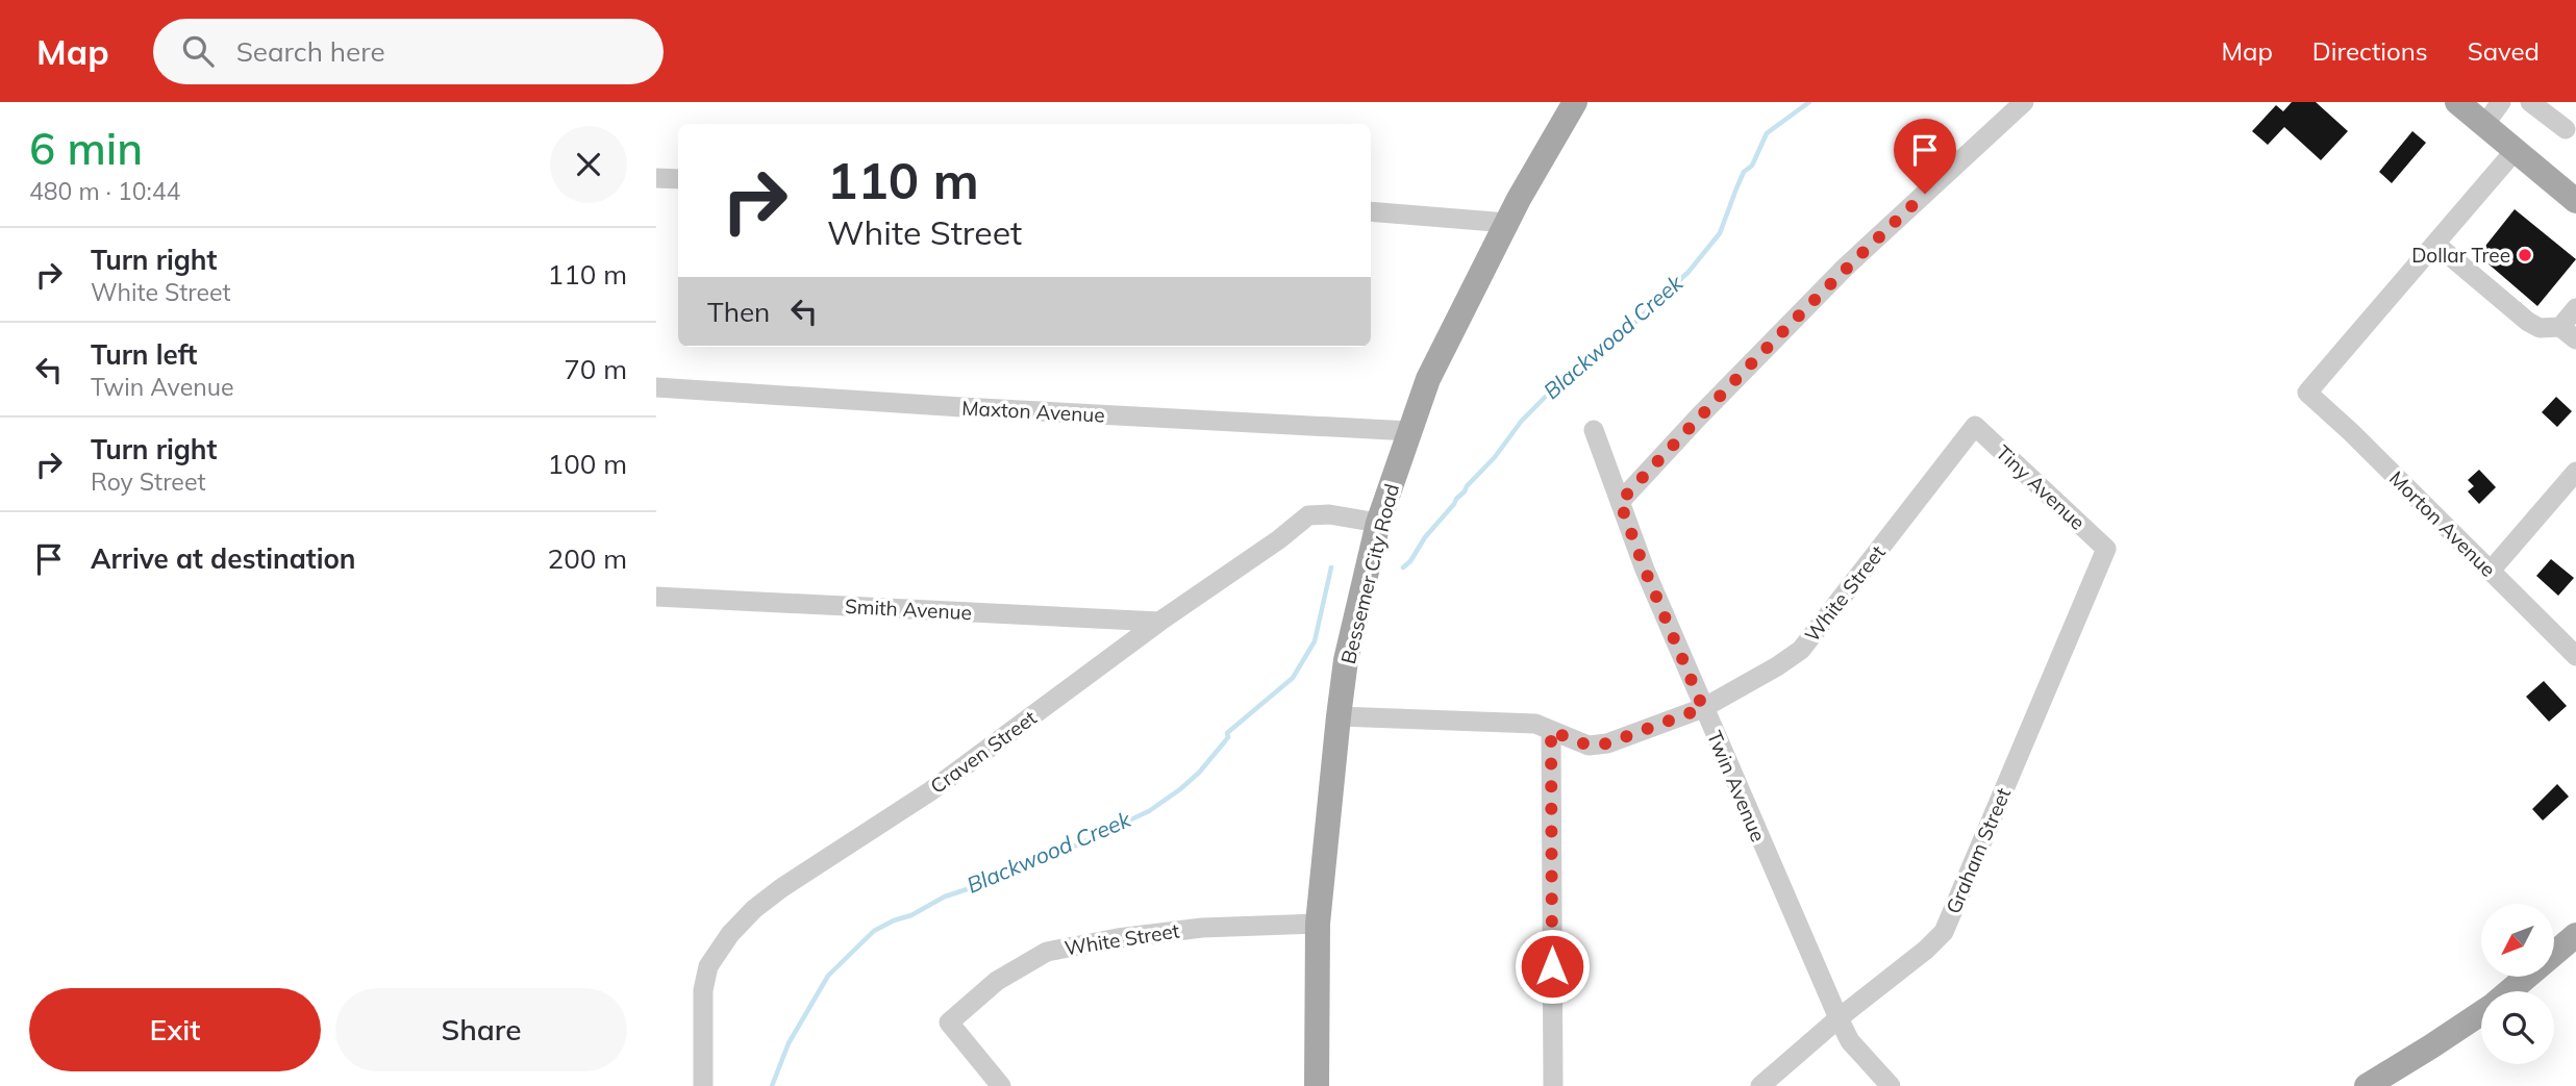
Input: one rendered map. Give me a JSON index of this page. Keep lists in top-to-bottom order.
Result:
{
  "streets": {
    "main road": ["Bessemer City Road"],
    "street": [
      "Maxton Avenue",
      "Tiny Avenue",
      "Morton Avenue",
      "White Street",
      "Smith Avenue",
      "Craven Street",
      "Twin Avenue",
      "Graham Street"
    ]
  },
  "crossings": [
    ["Maxton Avenue", "Bessemer City Road"],
    ["Tiny Avenue", "White Street"],
    ["Tiny Avenue", "Graham Street"],
    ["Bessemer City Road", "White Street"],
    ["Bessemer City Road", "Craven Street"],
    ["White Street", "Twin Avenue"],
    ["Smith Avenue", "Craven Street"],
    ["Twin Avenue", "Graham Street"]
  ],
  "water": ["Blackwood Creek"],
  "places": ["Dollar Tree"],
  "north": "bottom left",
  "page": {
    "header": "Map",
    "search": "Search here",
    "nav": ["Map", "Directions", "Saved"],
    "heading": ["6 min", "480 m · 10:44"],
    "turn": ["110 m", "White Street"],
    "list": [
      {
        "name": "Turn right",
        "note": "White Street",
        "value": "110 m"
      },
      {
        "name": "Turn left",
        "note": "Twin Avenue",
        "value": "70 m"
      },
      {
        "name": "Turn right",
        "note": "Roy Street",
        "value": "100 m"
      },
      {
        "name": "Arrive at destination",
        "value": "200 m"
      }
    ],
    "then": "Then",
    "buttons": ["Exit", "Share"]
  }
}
